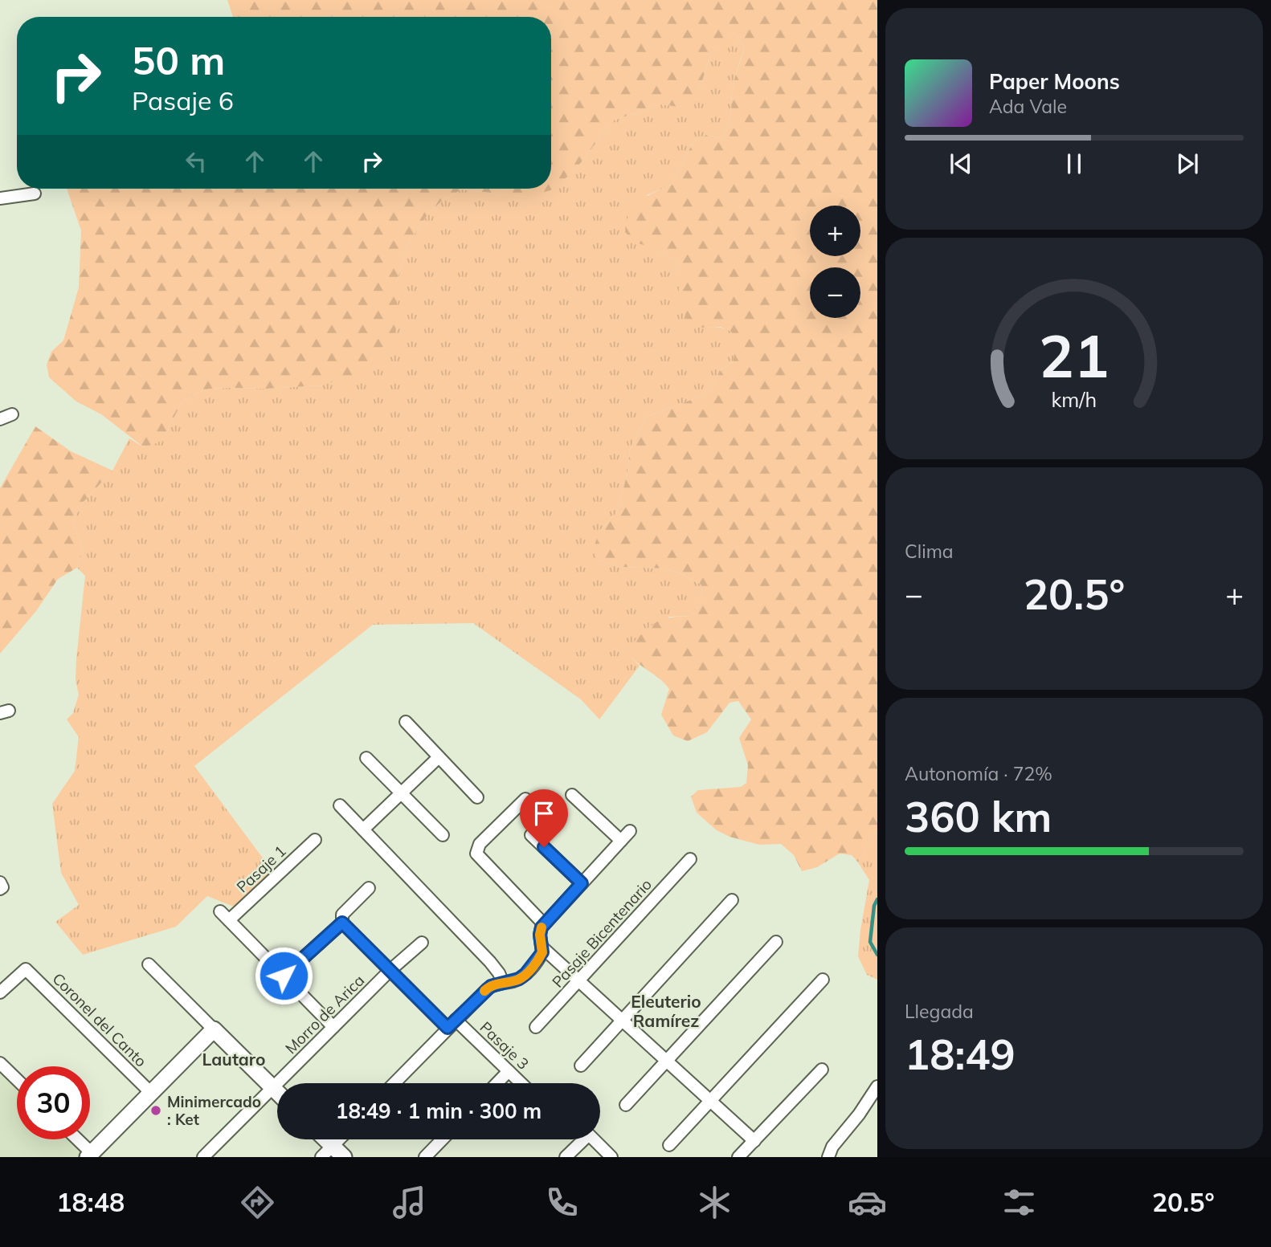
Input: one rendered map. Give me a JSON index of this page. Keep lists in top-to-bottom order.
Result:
{
  "streets": {
    "street": [
      "Pasaje 1",
      "Pasaje Bicentenario",
      "Morro de Arica",
      "Coronel del Canto",
      "Pasaje 3"
    ]
  },
  "crossings": [
    ["Morro de Arica", "Pasaje 3"]
  ],
  "districts": ["Eleuterio Ramírez", "Lautaro"],
  "places": ["Minimercado : Ket"],
  "page": {
    "turn": ["50 m", "Pasaje 6"],
    "song": ["Paper Moons", "Ada Vale"],
    "map_buttons": ["+", "−"],
    "tile": [
      "Clima",
      ["Autonomía · 72%", "360 km"],
      ["Llegada", "18:49"]
    ],
    "heat": ["−", "20.5°", "+"],
    "limit": "30",
    "trip": "18:49 · 1 min · 300 m",
    "tabs": ["18:48", "20.5°"],
    "gauge": ["21", "km/h"]
  }
}
